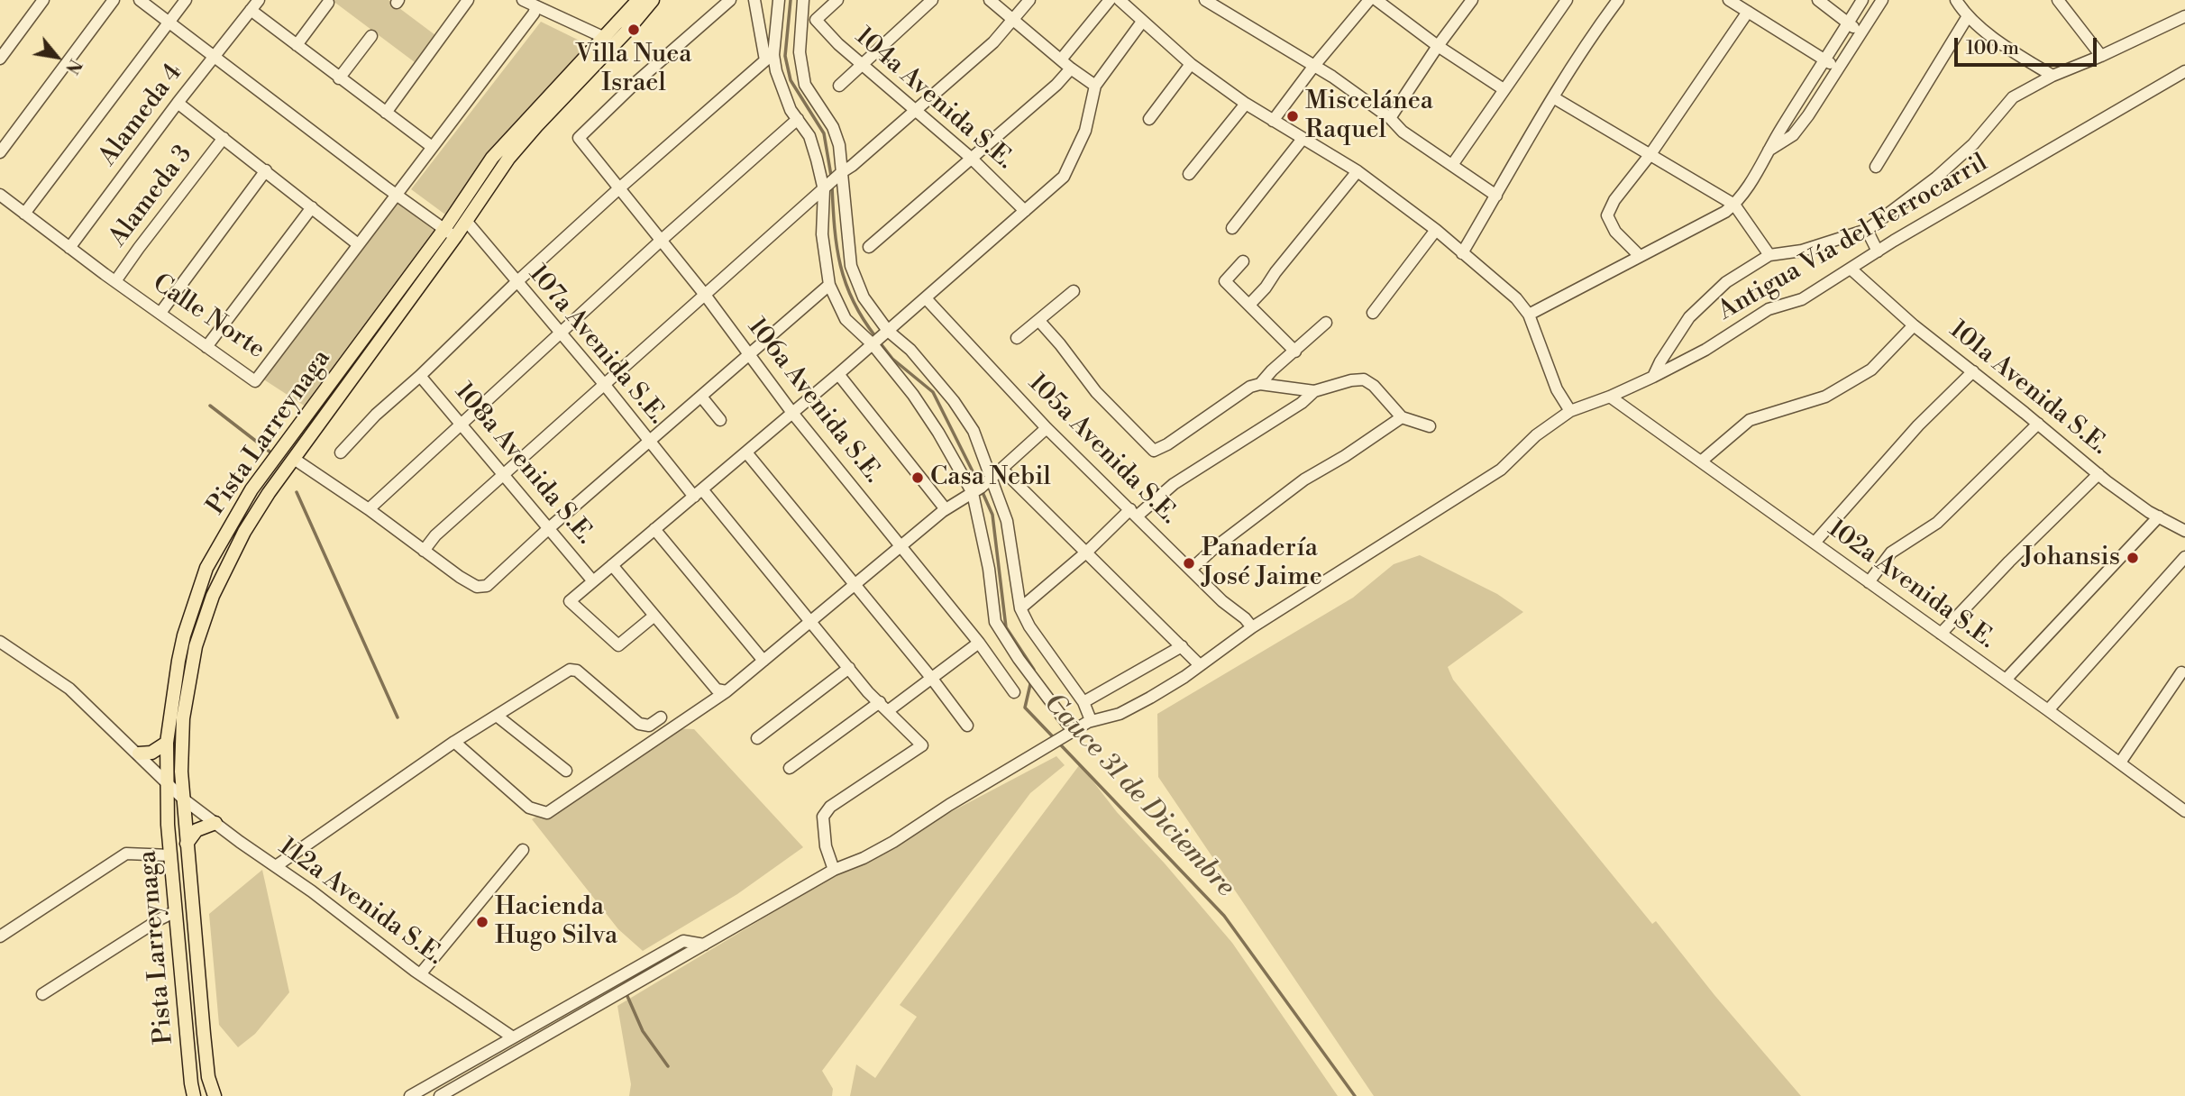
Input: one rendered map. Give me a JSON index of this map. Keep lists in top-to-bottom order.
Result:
{
  "streets": {
    "main road": ["Pista Larreynaga"],
    "street": [
      "104a Avenida S.E.",
      "Alameda 4",
      "Alameda 3",
      "Antigua Vía del Ferrocarril",
      "Calle Norte",
      "107a Avenida S.E.",
      "101a Avenida S.E.",
      "106a Avenida S.E.",
      "105a Avenida S.E.",
      "108a Avenida S.E.",
      "102a Avenida S.E.",
      "112a Avenida S.E."
    ]
  },
  "crossings": [
    ["Alameda 4", "Calle Norte"],
    ["Alameda 3", "Calle Norte"],
    ["Antigua Vía del Ferrocarril", "101a Avenida S.E."],
    ["Antigua Vía del Ferrocarril", "105a Avenida S.E."],
    ["Antigua Vía del Ferrocarril", "102a Avenida S.E."],
    ["107a Avenida S.E.", "Pista Larreynaga"],
    ["Pista Larreynaga", "112a Avenida S.E."]
  ],
  "water": ["Cauce 31 de Diciembre"],
  "places": [
    "Villa Nuea Israel",
    "Miscelánea Raquel",
    "Casa Nebil",
    "Johansis",
    "Panadería José Jaime",
    "Hacienda Hugo Silva"
  ],
  "scale_bar": "100 m",
  "north": "bottom right"
}
